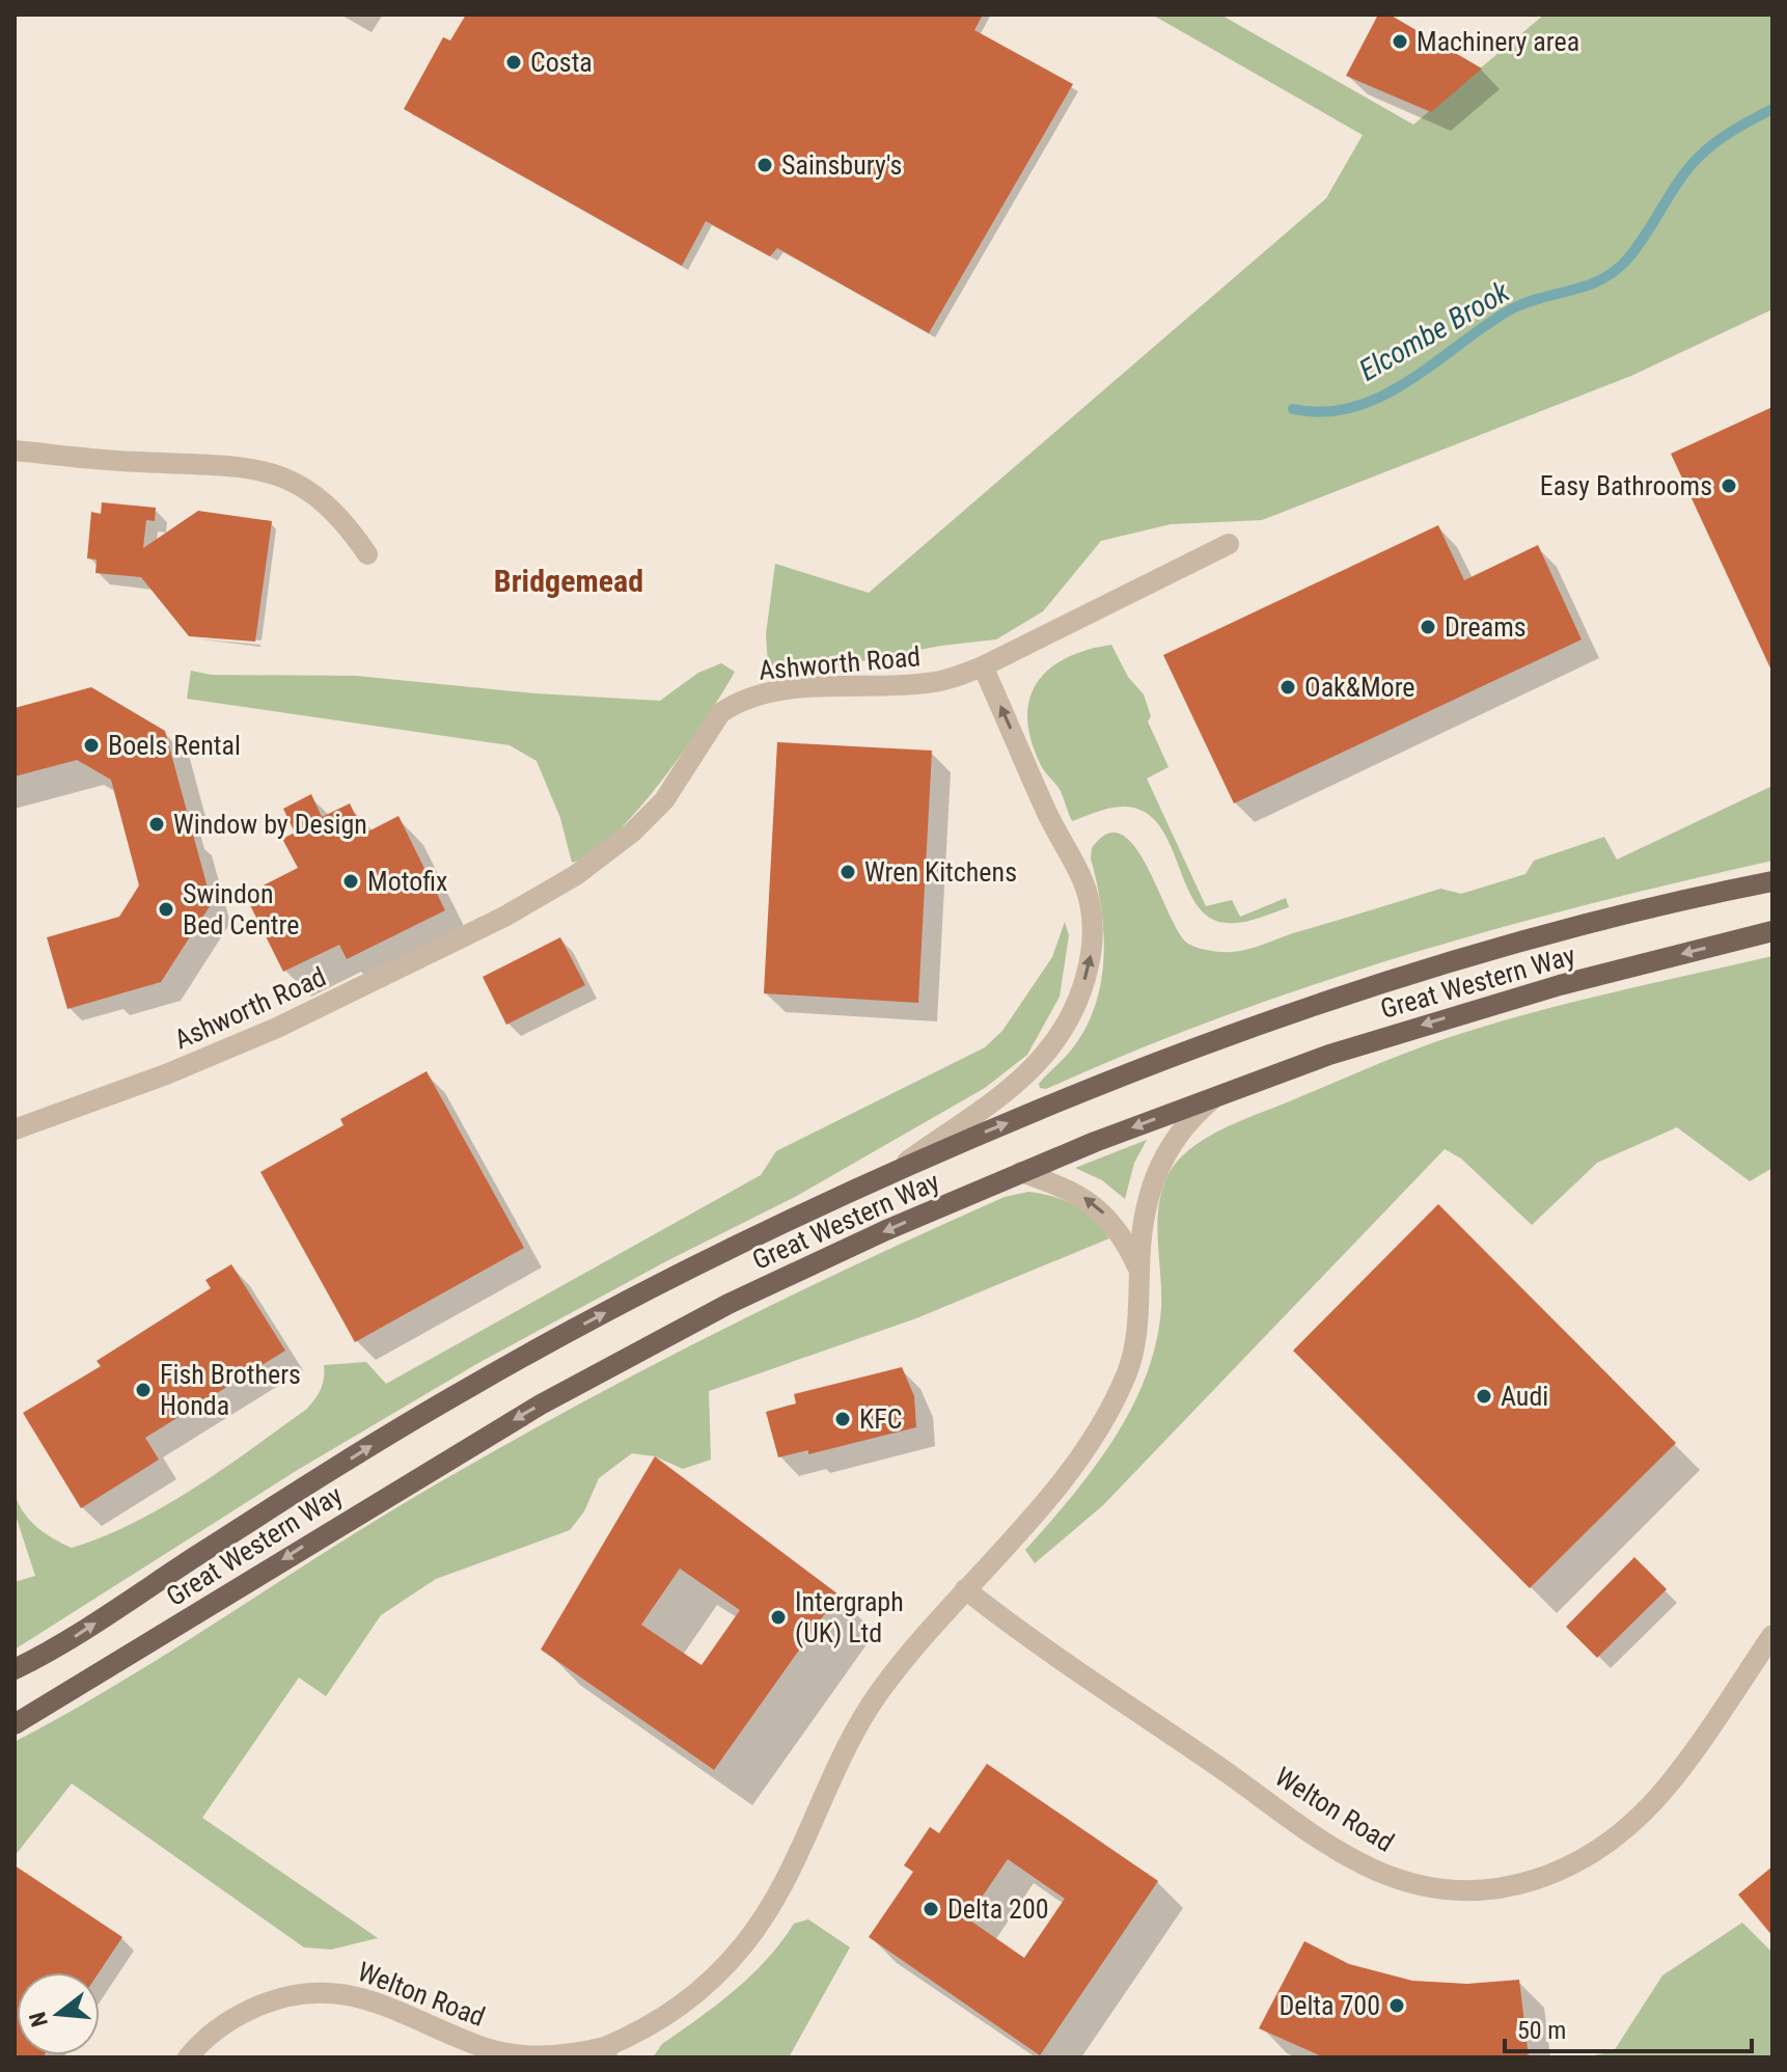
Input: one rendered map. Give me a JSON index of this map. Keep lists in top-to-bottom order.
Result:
{
  "streets": {
    "main road": ["Great Western Way"],
    "street": ["Ashworth Road", "Welton Road"]
  },
  "crossings": [
    ["Great Western Way", "Welton Road"]
  ],
  "districts": ["Bridgemead"],
  "water": ["Elcombe Brook"],
  "places": [
    "Machinery area",
    "Costa",
    "Sainsbury's",
    "Easy Bathrooms",
    "Dreams",
    "Oak&More",
    "Boels Rental",
    "Window by Design",
    "Wren Kitchens",
    "Motofix",
    "Swindon Bed Centre",
    "Fish Brothers Honda",
    "Audi",
    "KFC",
    "Intergraph (UK) Ltd",
    "Delta 200",
    "Delta 700"
  ],
  "scale_bar": "50 m",
  "north": "left"
}
